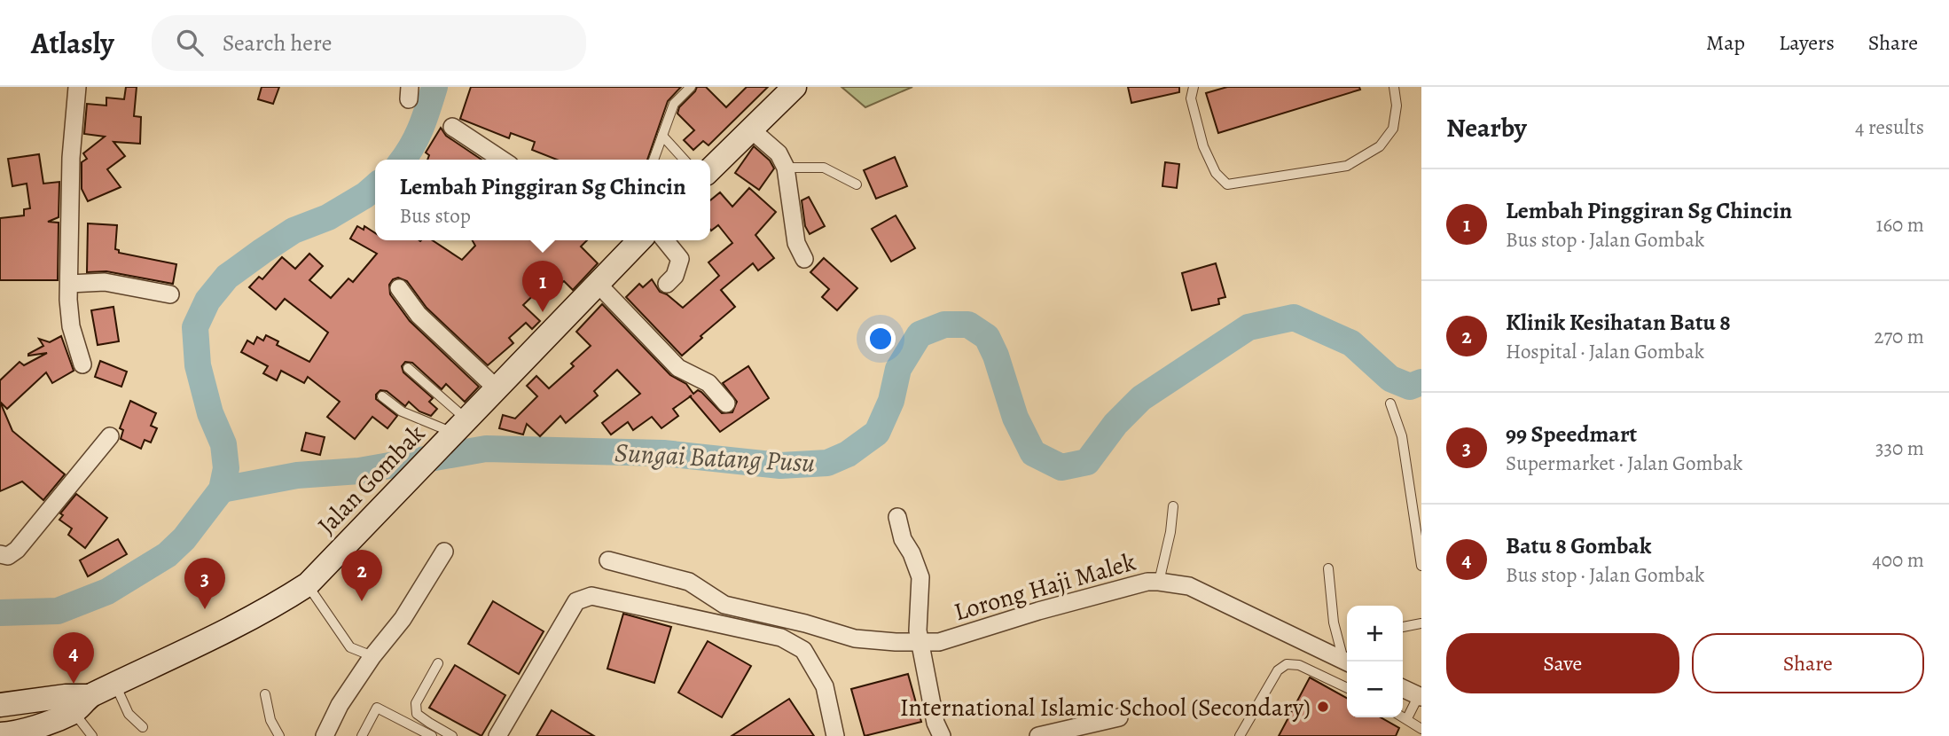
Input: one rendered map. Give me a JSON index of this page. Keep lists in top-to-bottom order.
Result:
{
  "streets": {
    "main road": ["Jalan Gombak"],
    "street": ["Lorong Haji Malek"]
  },
  "water": ["Sungai Batang Pusu"],
  "places": ["International Islamic School (Secondary)"],
  "page": {
    "header": "Atlasly",
    "search": "Search here",
    "nav": ["Map", "Layers", "Share"],
    "heading": ["Nearby", "4 results"],
    "popup": ["Lembah Pinggiran Sg Chincin", "Bus stop"],
    "list": [
      {
        "mark": "1",
        "name": "Lembah Pinggiran Sg Chincin",
        "note": "Bus stop · Jalan Gombak",
        "value": "160 m"
      },
      {
        "mark": "2",
        "name": "Klinik Kesihatan Batu 8",
        "note": "Hospital · Jalan Gombak",
        "value": "270 m"
      },
      {
        "mark": "3",
        "name": "99 Speedmart",
        "note": "Supermarket · Jalan Gombak",
        "value": "330 m"
      },
      {
        "mark": "4",
        "name": "Batu 8 Gombak",
        "note": "Bus stop · Jalan Gombak",
        "value": "400 m"
      }
    ],
    "pins": [
      "1",
      "2",
      "3",
      "4"
    ],
    "map_buttons": ["+", "−"],
    "buttons": ["Save", "Share"]
  }
}
